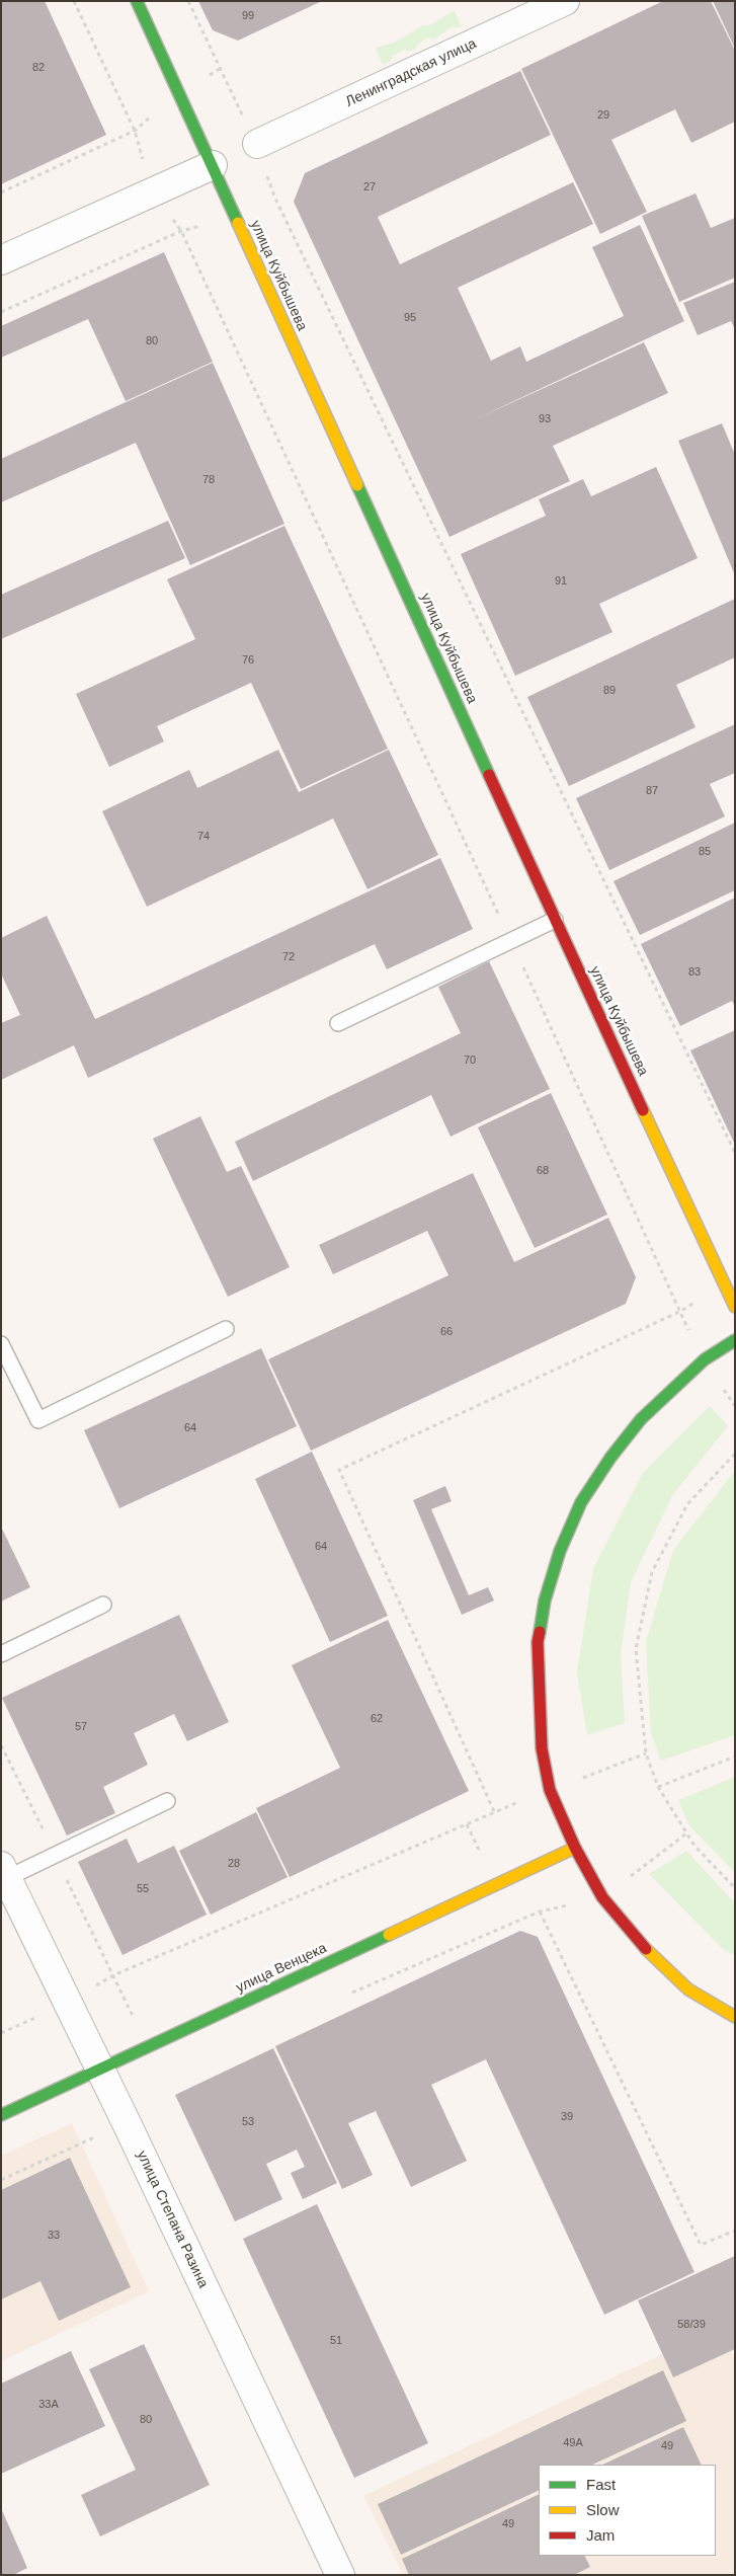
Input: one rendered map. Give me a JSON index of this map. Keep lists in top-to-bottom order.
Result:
{
  "streets": {
    "main road": ["улица Куйбышева", "улица Венцека"],
    "street": ["Ленинградская улица", "улица Степана Разина"]
  },
  "crossings": [
    ["улица Венцека", "улица Степана Разина"]
  ],
  "house_numbers": [
    "99",
    "82",
    "29",
    "27",
    "95",
    "80",
    "93",
    "78",
    "91",
    "76",
    "89",
    "87",
    "74",
    "85",
    "72",
    "83",
    "70",
    "68",
    "66",
    "64",
    "64",
    "62",
    "57",
    "28",
    "55",
    "39",
    "53",
    "33",
    "58/39",
    "51",
    "33А",
    "80",
    "49А",
    "49",
    "49"
  ],
  "legend": ["Fast", "Slow", "Jam"]
}
